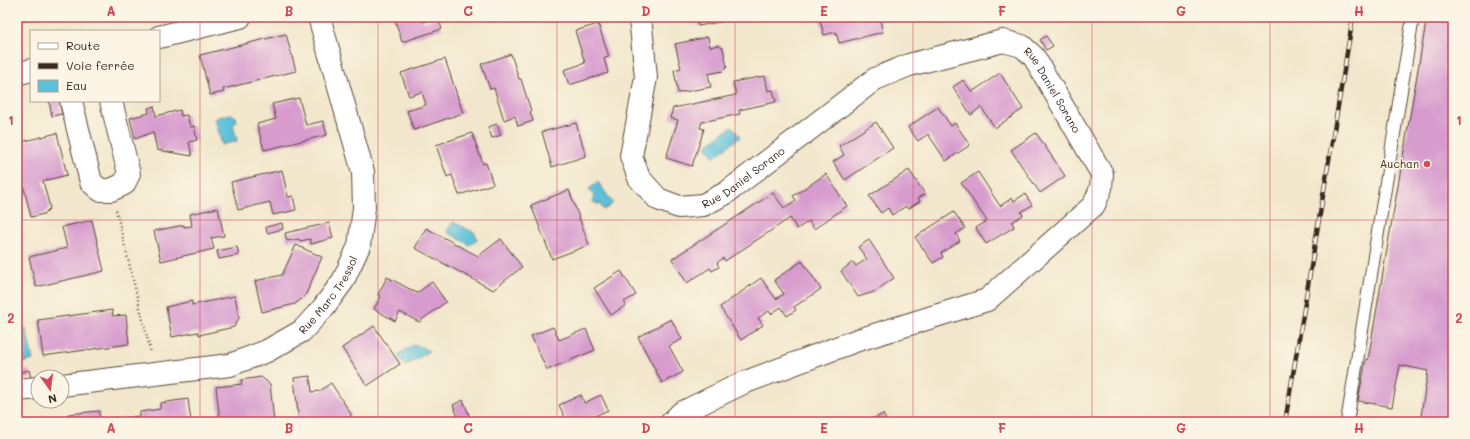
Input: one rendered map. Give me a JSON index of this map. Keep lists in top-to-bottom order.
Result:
{
  "streets": {
    "street": ["Rue Daniel Sorano", "Rue Marc Tressol"]
  },
  "places": ["Auchan"],
  "legend": ["Route", "Voie ferrée", "Eau"],
  "north": "bottom",
  "grid": {
    "columns": [
      "A",
      "B",
      "C",
      "D",
      "E",
      "F",
      "G",
      "H"
    ],
    "rows": ["1", "2"]
  }
}
